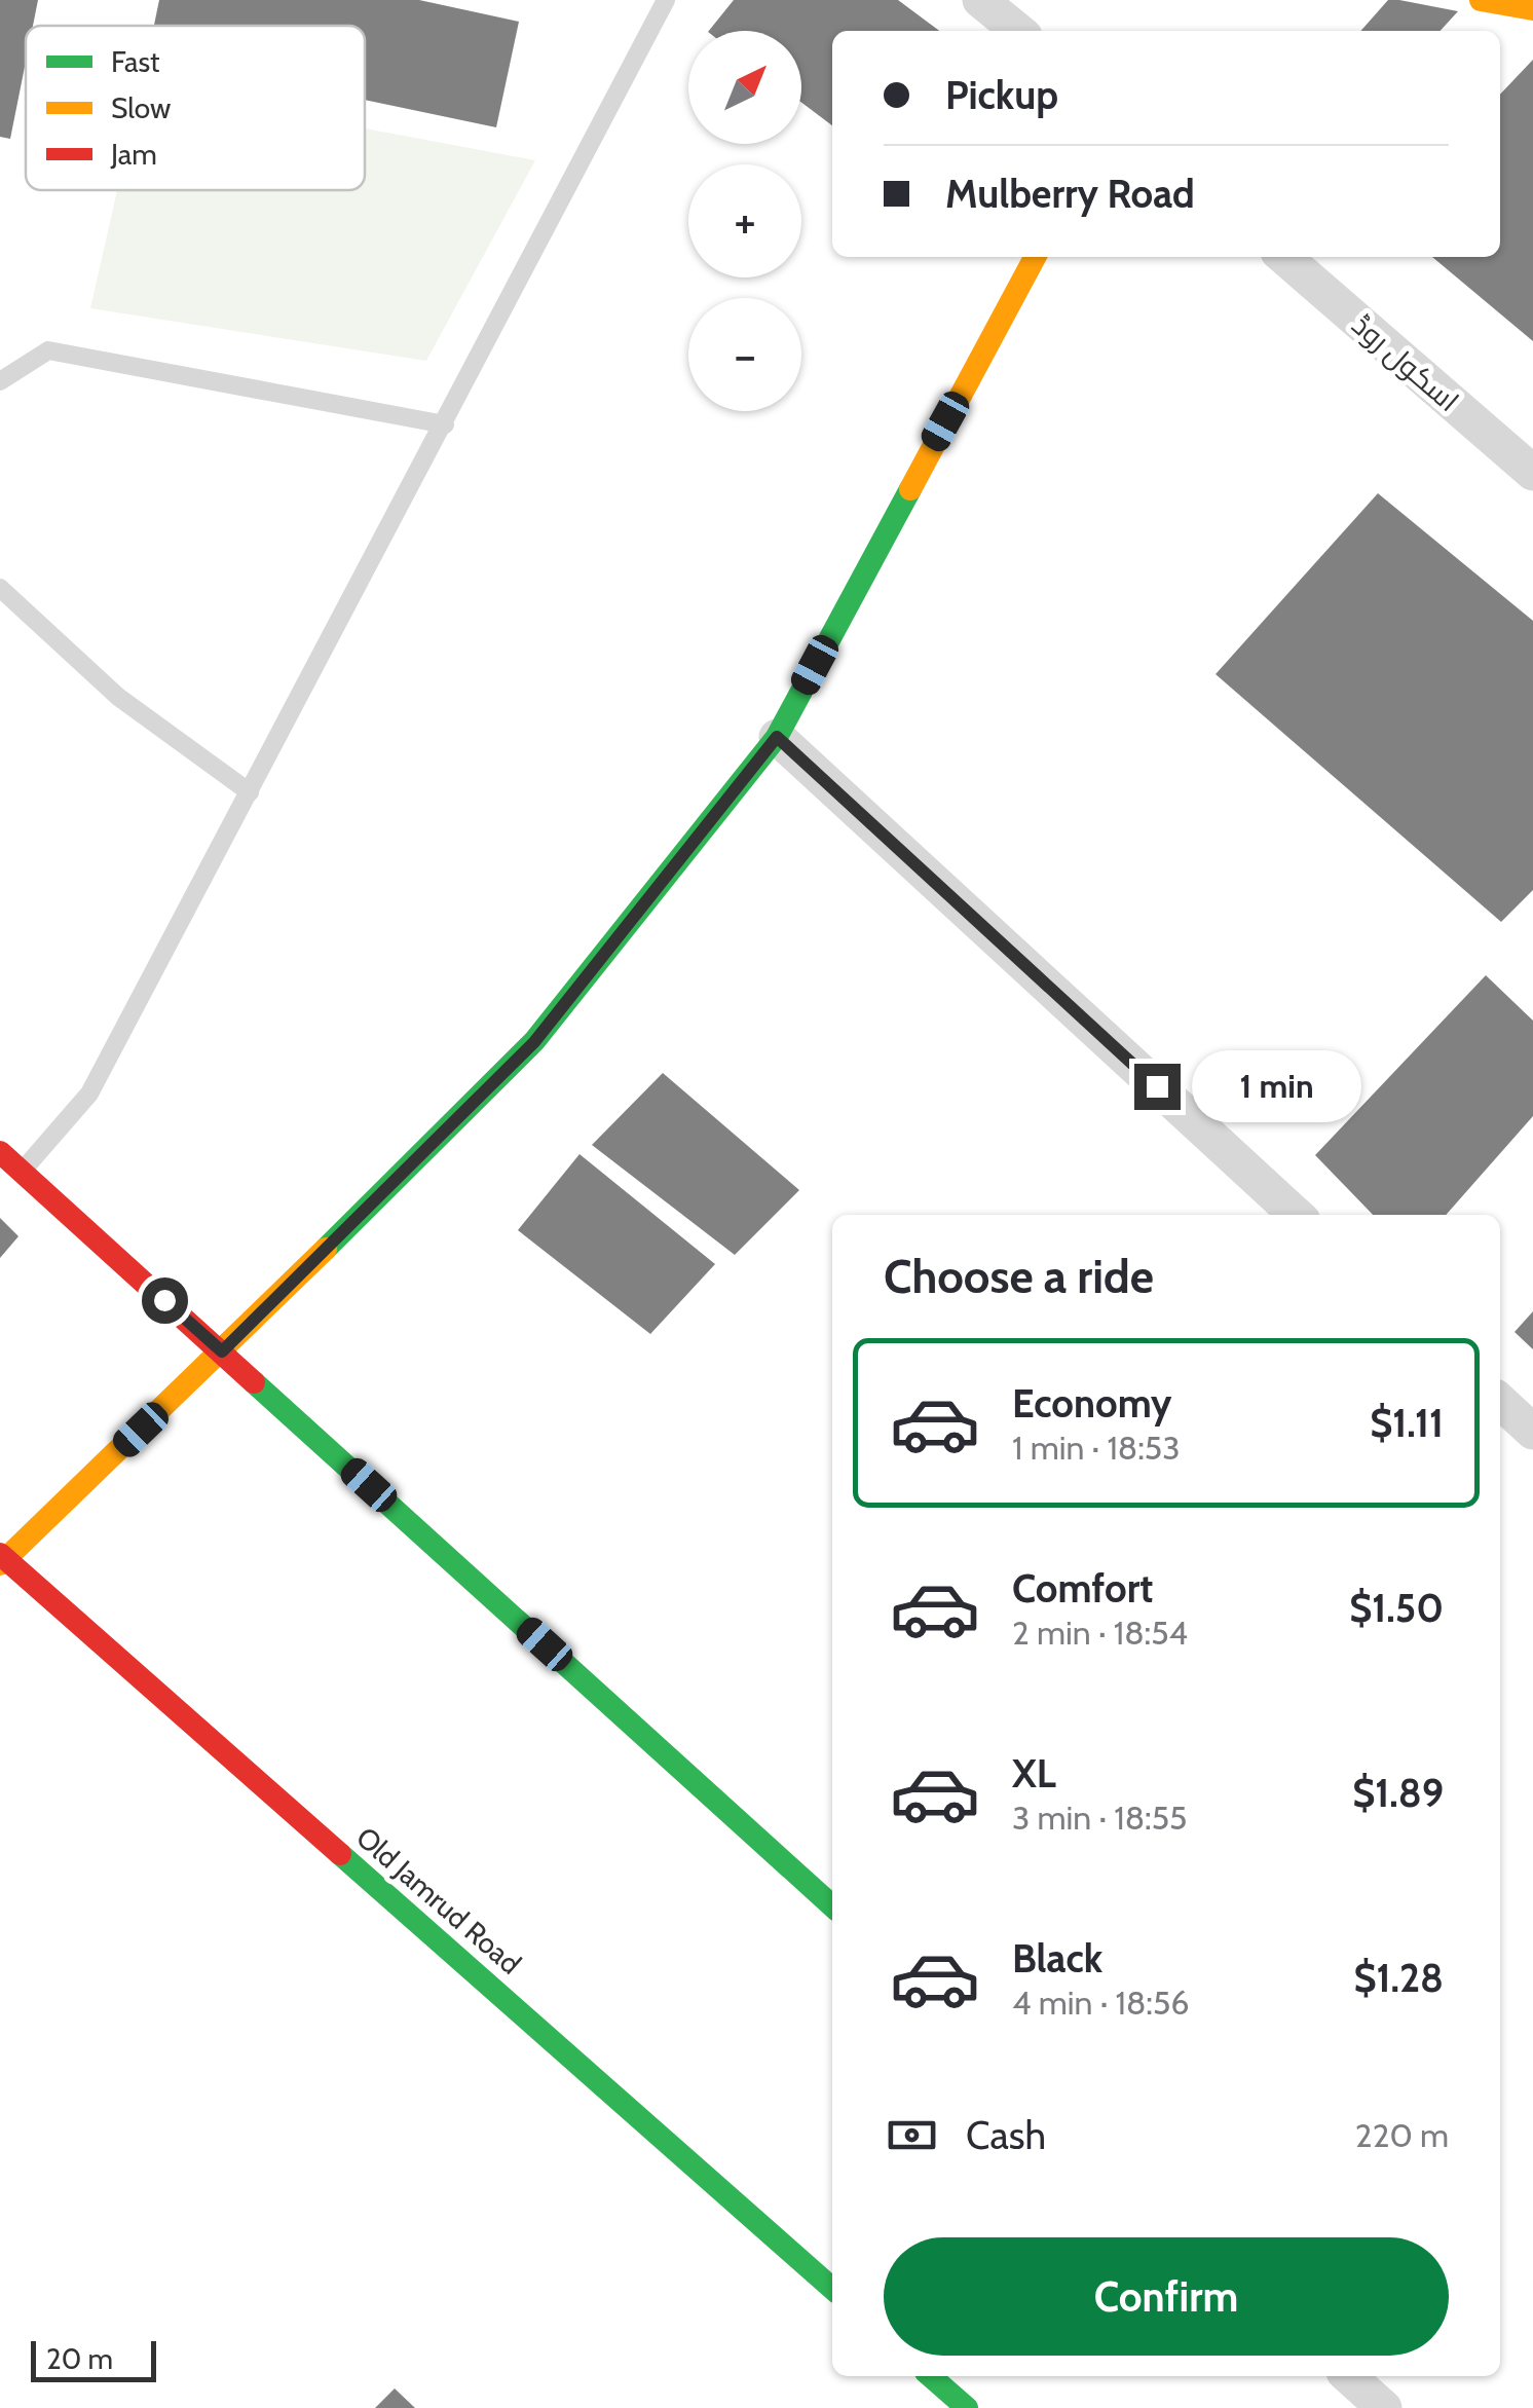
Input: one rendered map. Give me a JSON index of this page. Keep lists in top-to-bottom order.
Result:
{
  "streets": {
    "main road": ["Old Jamrud Road"],
    "street": ["اسکول روڈ"]
  },
  "legend": ["Fast", "Slow", "Jam"],
  "scale_bar": "20 m",
  "north": "top right",
  "page": {
    "map_buttons": ["+", "−"],
    "banner": ["Pickup", "Mulberry Road"],
    "bubble": "1 min",
    "heading": "Choose a ride",
    "list": [
      {
        "name": "Economy",
        "note": "1 min · 18:53",
        "value": "$1.11"
      },
      {
        "name": "Comfort",
        "note": "2 min · 18:54",
        "value": "$1.50"
      },
      {
        "name": "XL",
        "note": "3 min · 18:55",
        "value": "$1.89"
      },
      {
        "name": "Black",
        "note": "4 min · 18:56",
        "value": "$1.28"
      }
    ],
    "pay": ["Cash", "220 m"],
    "buttons": "Confirm",
    "scale": "20 m"
  }
}
